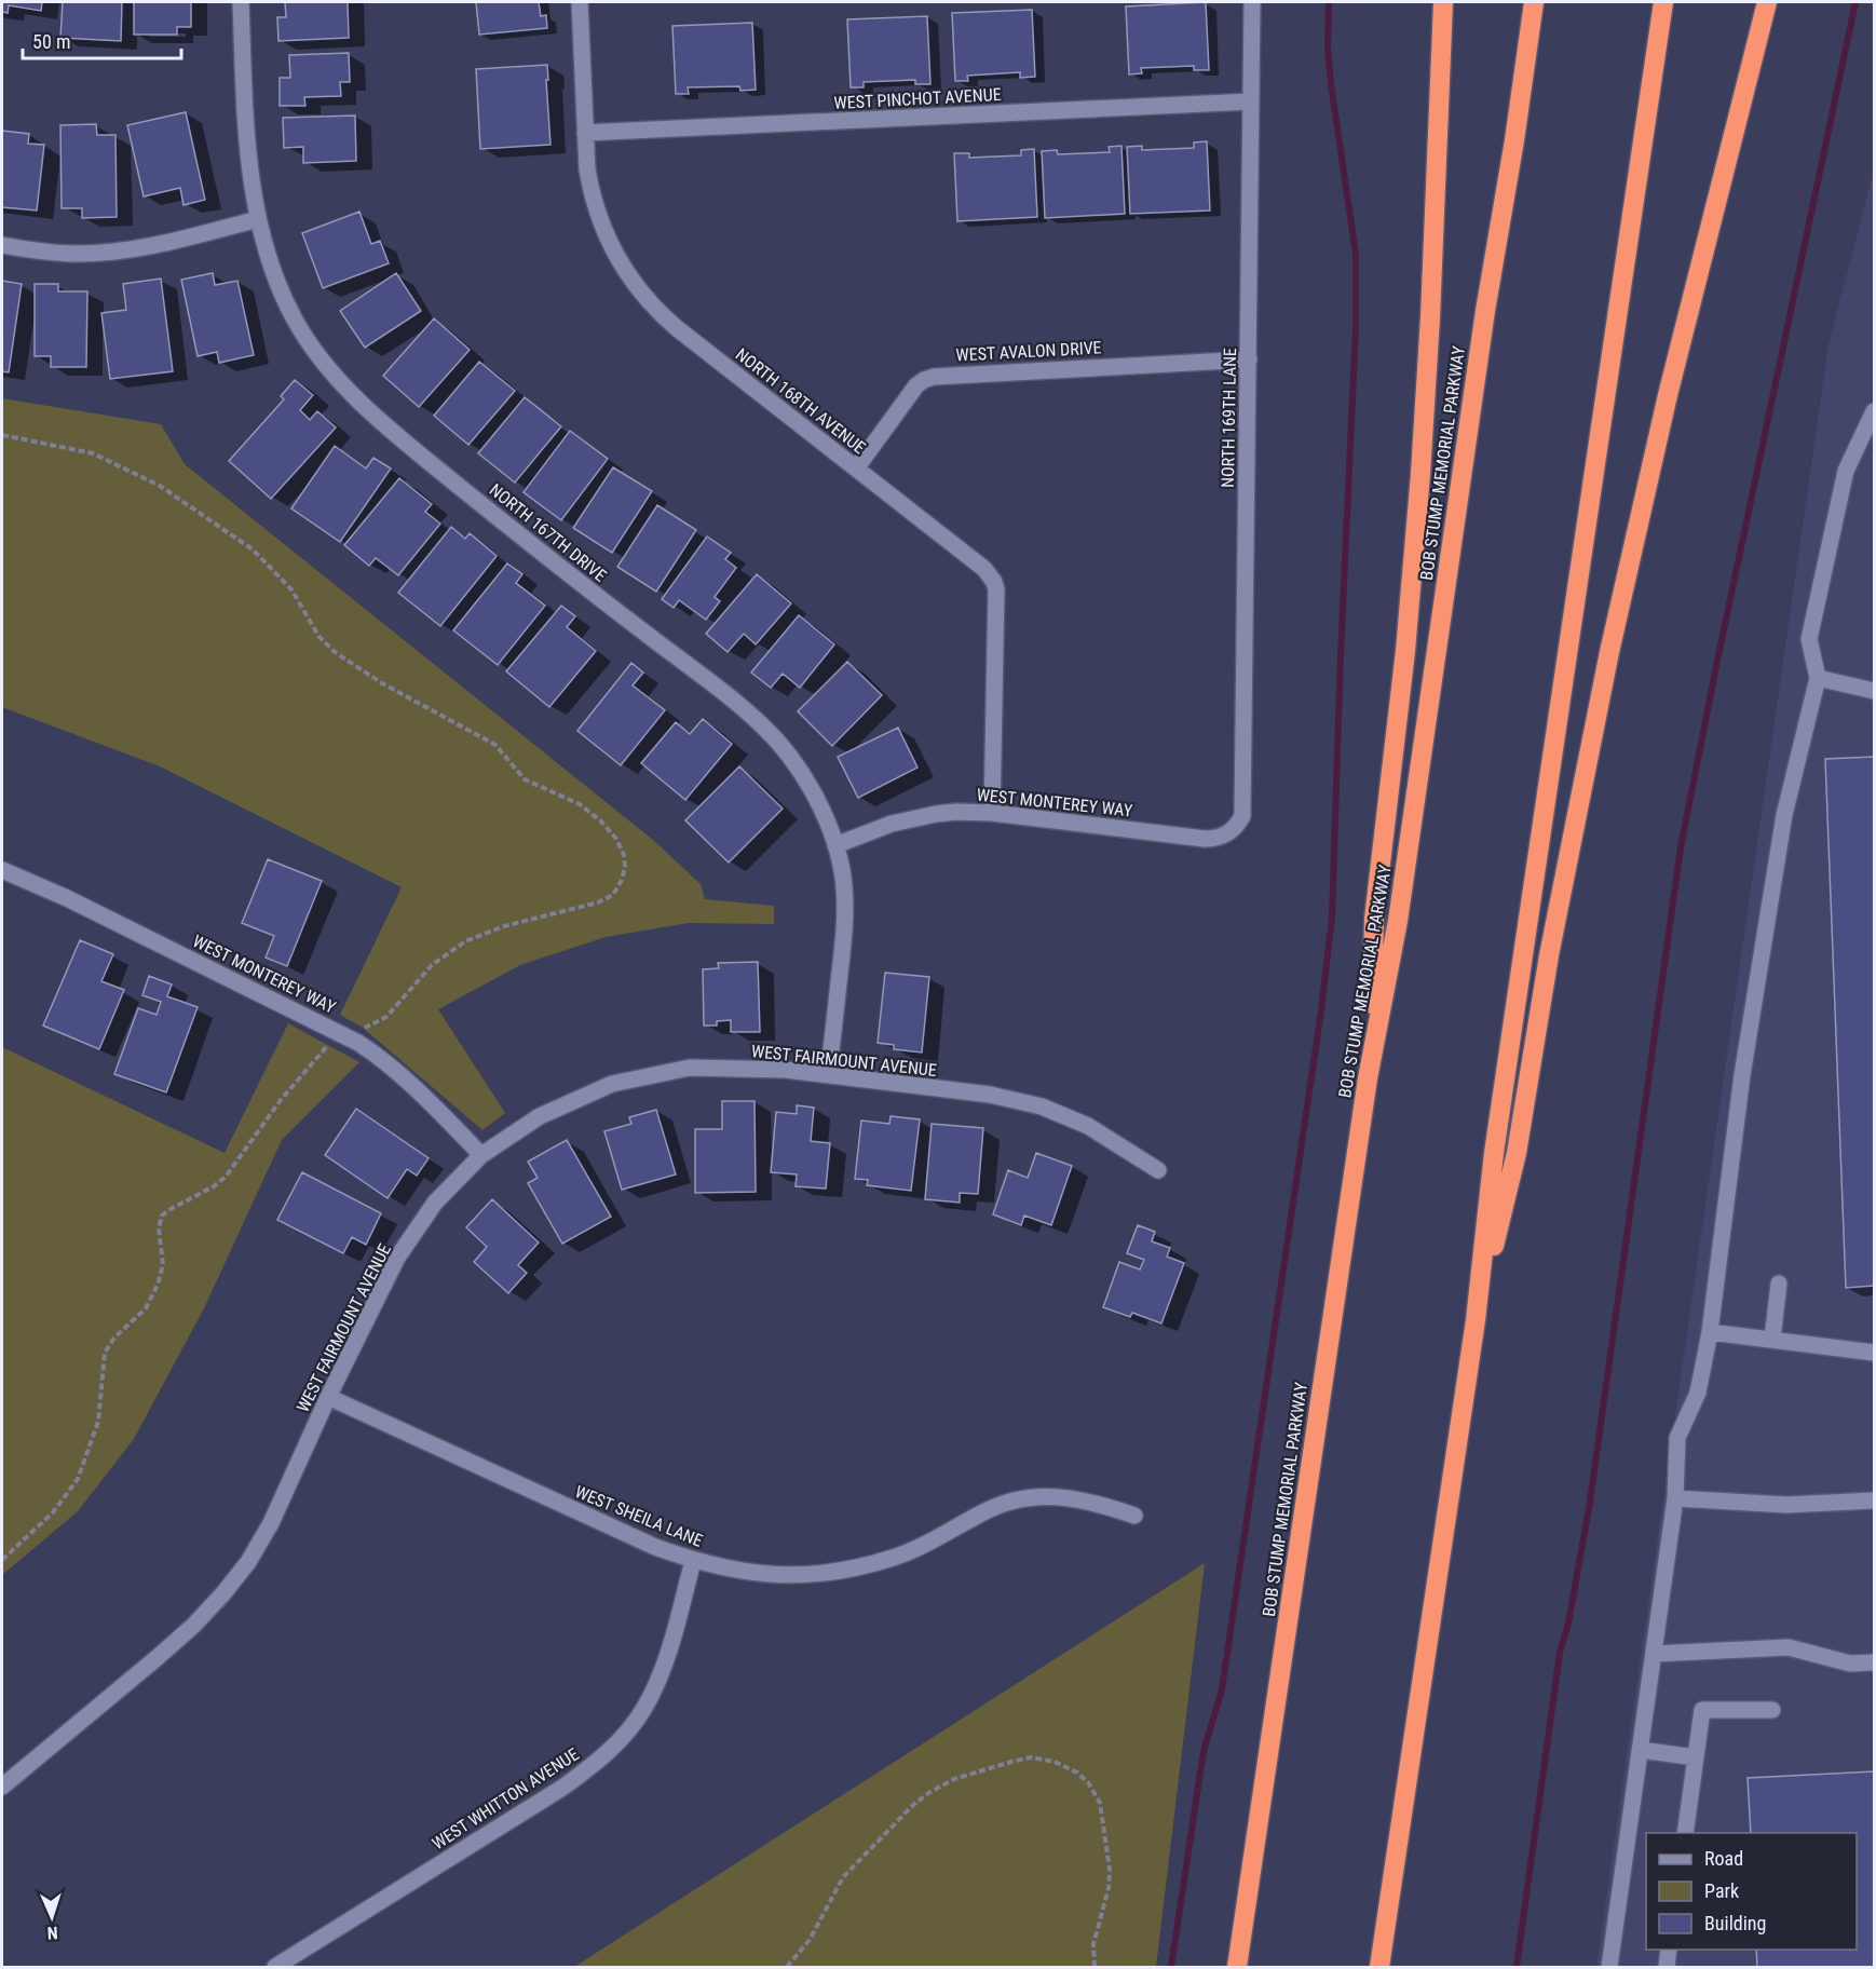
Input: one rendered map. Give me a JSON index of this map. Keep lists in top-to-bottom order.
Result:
{
  "streets": {
    "highway": ["BOB STUMP MEMORIAL PARKWAY"],
    "street": [
      "WEST PINCHOT AVENUE",
      "WEST AVALON DRIVE",
      "NORTH 168TH AVENUE",
      "NORTH 169TH LANE",
      "NORTH 167TH DRIVE",
      "WEST MONTEREY WAY",
      "WEST FAIRMOUNT AVENUE",
      "WEST SHEILA LANE",
      "WEST WHITTON AVENUE"
    ]
  },
  "crossings": [
    ["WEST PINCHOT AVENUE", "NORTH 168TH AVENUE"],
    ["WEST PINCHOT AVENUE", "NORTH 169TH LANE"],
    ["WEST AVALON DRIVE", "NORTH 168TH AVENUE"],
    ["WEST AVALON DRIVE", "NORTH 169TH LANE"],
    ["NORTH 168TH AVENUE", "WEST MONTEREY WAY"],
    ["NORTH 169TH LANE", "WEST MONTEREY WAY"],
    ["NORTH 167TH DRIVE", "WEST MONTEREY WAY"],
    ["NORTH 167TH DRIVE", "WEST FAIRMOUNT AVENUE"],
    ["WEST MONTEREY WAY", "WEST FAIRMOUNT AVENUE"],
    ["WEST FAIRMOUNT AVENUE", "WEST SHEILA LANE"],
    ["WEST SHEILA LANE", "WEST WHITTON AVENUE"]
  ],
  "legend": ["Road", "Park", "Building"],
  "scale_bar": "50 m",
  "north": "bottom"
}
